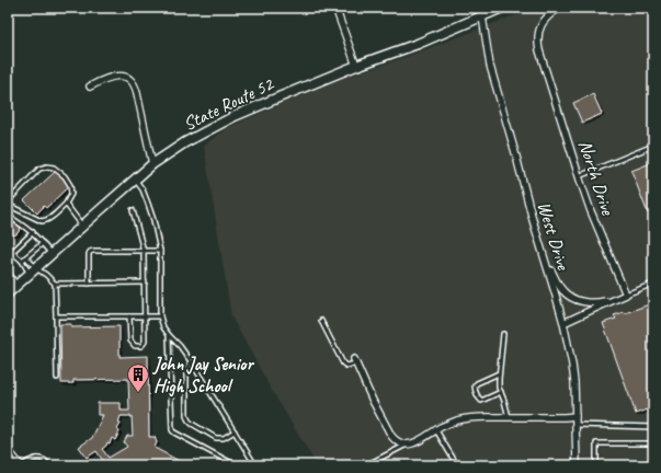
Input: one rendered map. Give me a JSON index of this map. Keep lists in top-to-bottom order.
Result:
{
  "streets": {
    "main road": ["State Route 52"],
    "street": ["North Drive", "West Drive"]
  },
  "crossings": [
    ["State Route 52", "West Drive"]
  ],
  "places": {
    "building": ["John Jay Senior High School"]
  }
}
